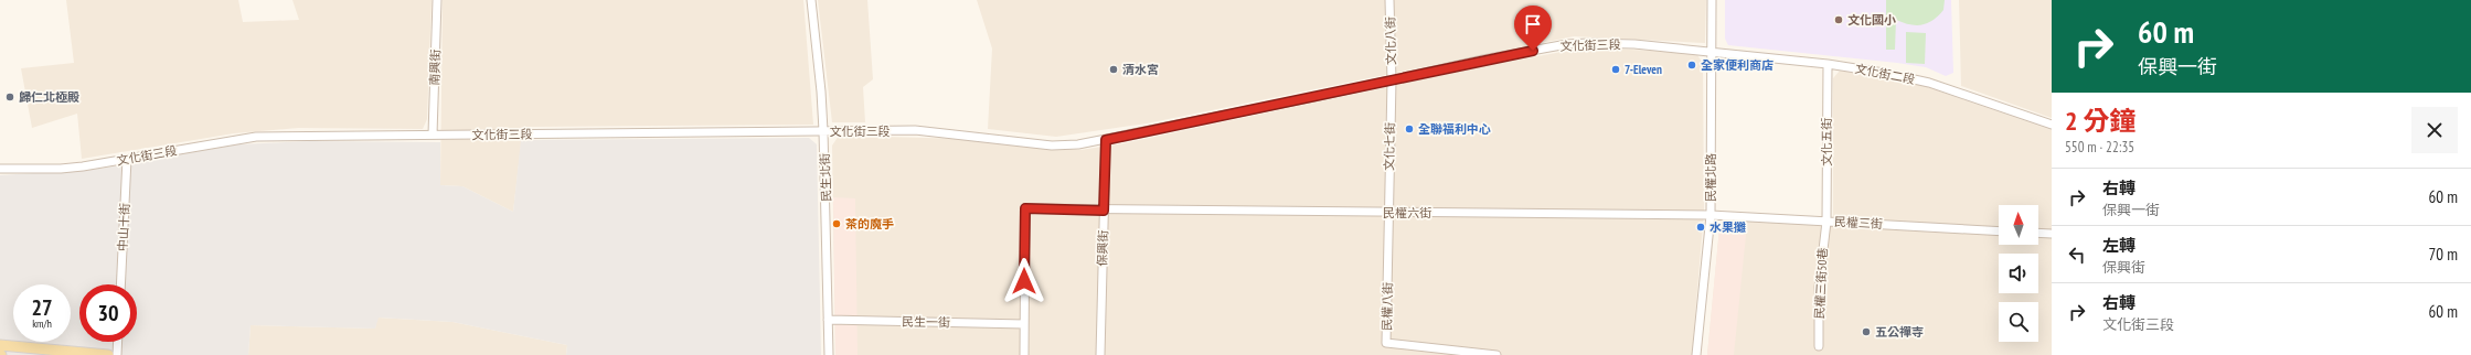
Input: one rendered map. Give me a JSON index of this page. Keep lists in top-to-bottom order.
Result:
{
  "streets": {
    "street": [
      "文化八街",
      "文化街三段",
      "南興街",
      "文化街二段",
      "文化五街",
      "文化七街",
      "民生北街",
      "民權北路",
      "民權六街",
      "民權三街",
      "中山十街",
      "保興街",
      "民權三街50巷",
      "民權八街",
      "民生一街"
    ]
  },
  "crossings": [
    ["文化八街", "文化街三段"],
    ["文化八街", "文化七街"],
    ["文化街三段", "南興街"],
    ["文化街三段", "文化街二段"],
    ["文化街三段", "文化七街"],
    ["文化街三段", "民生北街"],
    ["文化街三段", "民權北路"],
    ["文化街三段", "中山十街"],
    ["文化街三段", "保興街"],
    ["文化街二段", "文化五街"],
    ["文化街二段", "民權北路"],
    ["文化五街", "民權三街"],
    ["文化五街", "民權三街50巷"],
    ["文化七街", "民權六街"],
    ["文化七街", "民權八街"],
    ["民生北街", "民生一街"],
    ["民權北路", "民權六街"],
    ["民權北路", "民權三街"],
    ["民權六街", "民權三街"],
    ["民權六街", "保興街"],
    ["民權六街", "民權八街"],
    ["民權六街", "民生一街"],
    ["民權三街", "民權三街50巷"]
  ],
  "places": [
    "文化國小",
    "全家便利商店",
    "清水宮",
    "7-Eleven",
    "歸仁北極殿",
    "全聯福利中心",
    "茶的魔手",
    "水果攤",
    "五公禪寺"
  ],
  "north": "top",
  "page": {
    "turn": ["60 m", "保興一街"],
    "heading": ["2 分鐘", "550 m · 22:35"],
    "list": [
      {
        "name": "右轉",
        "note": "保興一街",
        "value": "60 m"
      },
      {
        "name": "左轉",
        "note": "保興街",
        "value": "70 m"
      },
      {
        "name": "右轉",
        "note": "文化街三段",
        "value": "60 m"
      }
    ],
    "speed": "27 km/h",
    "limit": "30"
  }
}
